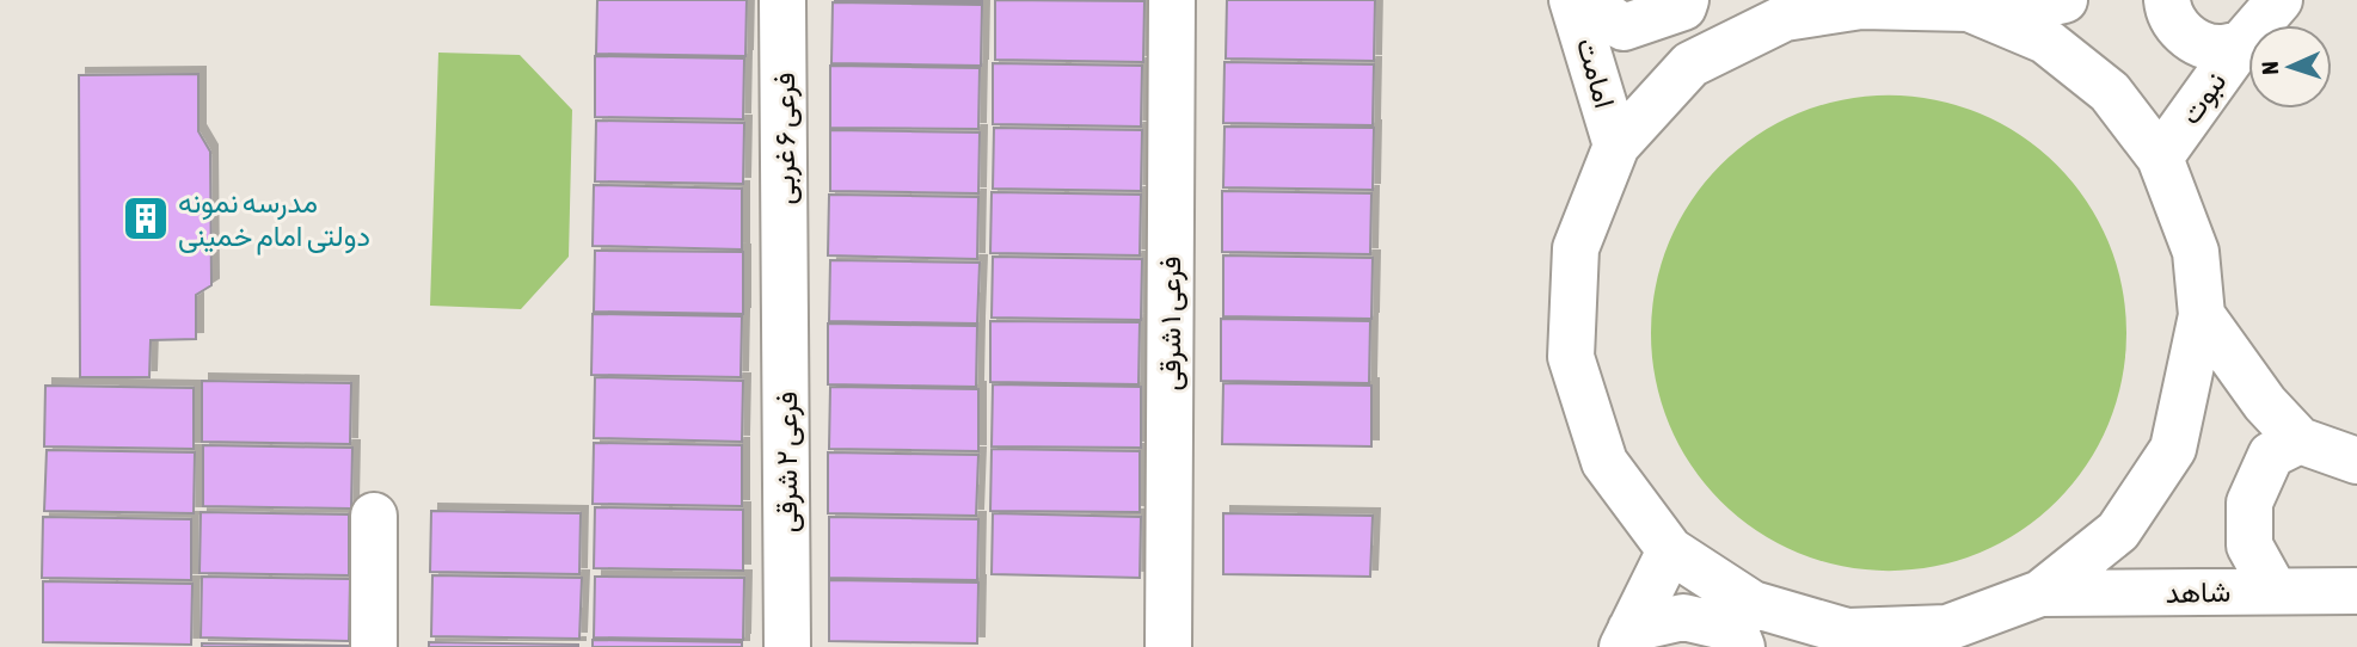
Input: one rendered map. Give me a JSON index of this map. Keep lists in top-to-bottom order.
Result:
{
  "streets": {
    "main road": [
      "امامت",
      "نبوت",
      "فرعی ۶ غربی",
      "فرعی ۱ شرقی",
      "فرعی ۲ شرقی",
      "شاهد"
    ]
  },
  "crossings": [
    ["فرعی ۶ غربی", "فرعی ۲ شرقی"]
  ],
  "places": {
    "building": ["مدرسه نمونه دولتی امام خمینی"]
  },
  "north": "left"
}
